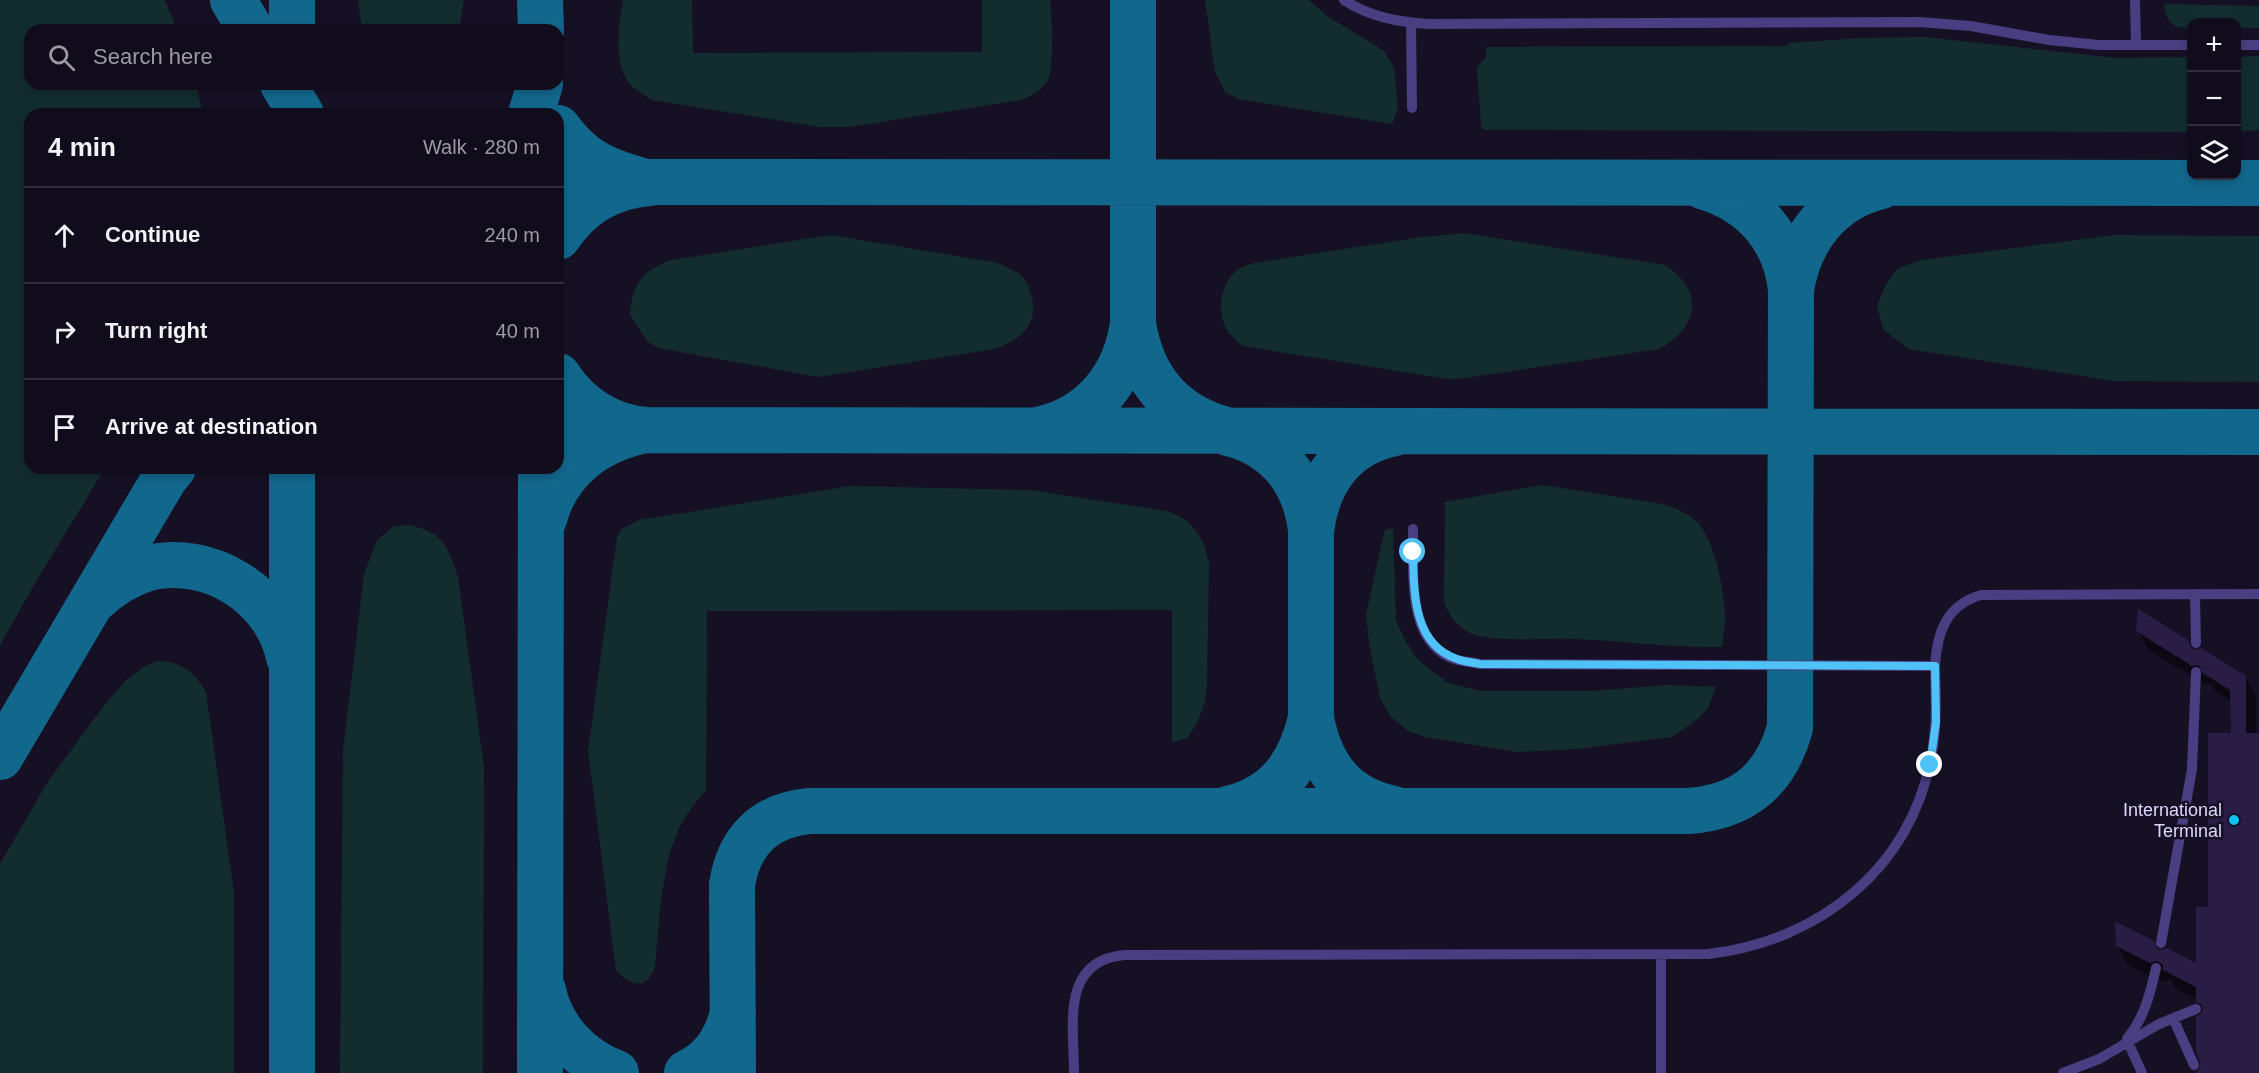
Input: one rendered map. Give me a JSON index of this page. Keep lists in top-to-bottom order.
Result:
{
  "places": ["International Terminal"],
  "page": {
    "map_buttons": ["+", "−"],
    "search": "Search here",
    "heading": ["4 min", "Walk · 280 m"],
    "list": [
      ["Continue", "240 m"],
      ["Turn right", "40 m"],
      "Arrive at destination"
    ]
  }
}
